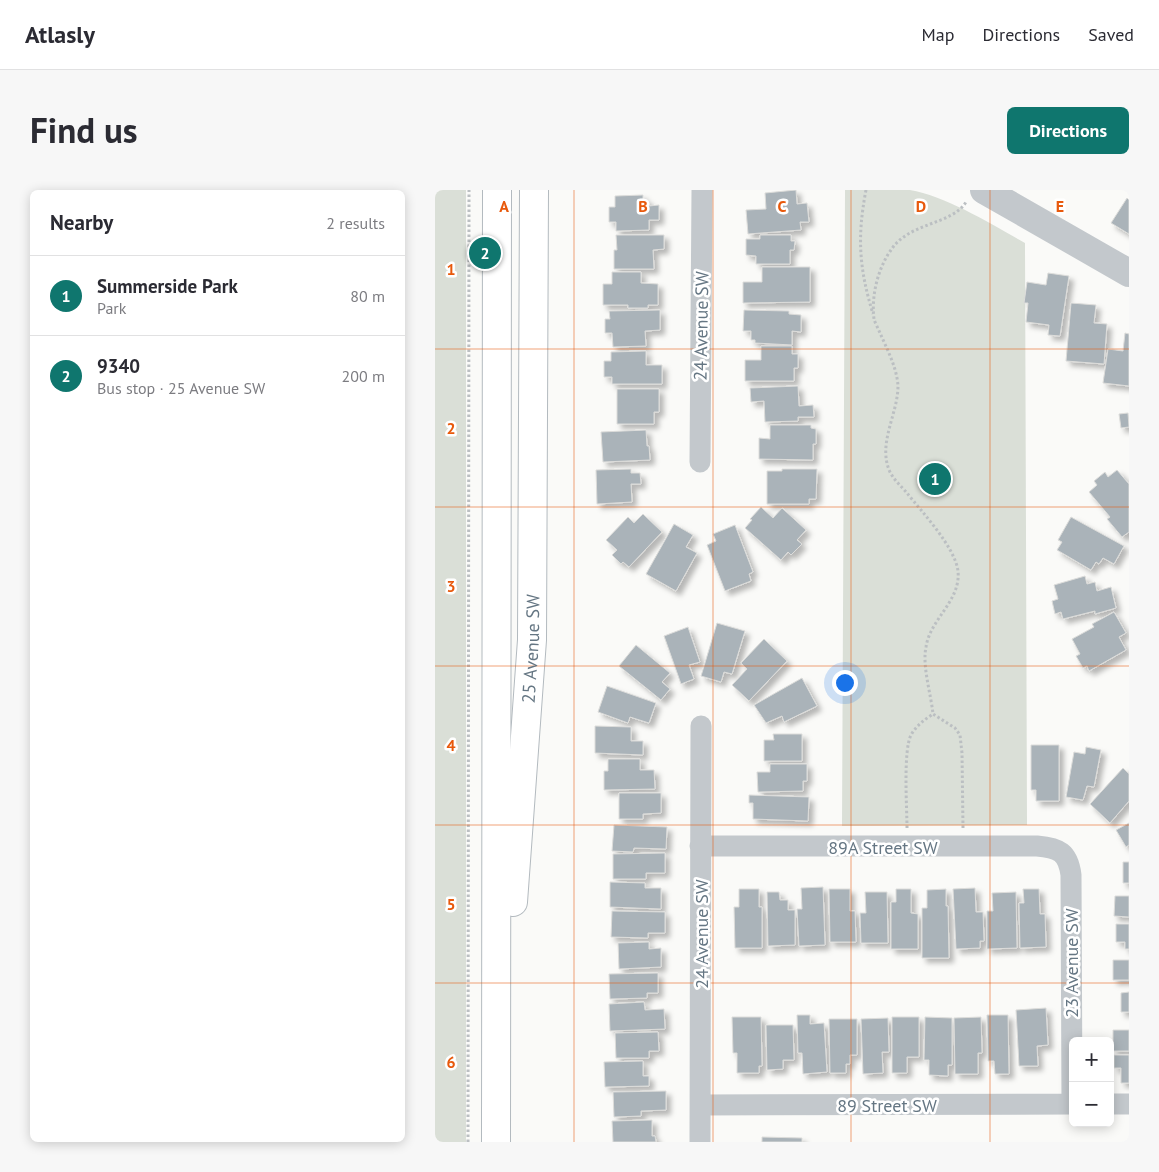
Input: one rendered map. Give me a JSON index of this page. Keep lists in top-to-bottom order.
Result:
{
  "streets": {
    "main road": ["25 Avenue SW"],
    "street": [
      "24 Avenue SW",
      "89A Street SW",
      "23 Avenue SW",
      "89 Street SW"
    ]
  },
  "crossings": [
    ["24 Avenue SW", "89A Street SW"],
    ["24 Avenue SW", "89 Street SW"],
    ["89A Street SW", "23 Avenue SW"]
  ],
  "page": {
    "header": "Atlasly",
    "nav": ["Map", "Directions", "Saved"],
    "title": "Find us",
    "buttons": "Directions",
    "heading": ["Nearby", "2 results"],
    "pins": ["2", "1"],
    "list": [
      {
        "mark": "1",
        "name": "Summerside Park",
        "note": "Park",
        "value": "80 m"
      },
      {
        "mark": "2",
        "name": "9340",
        "note": "Bus stop · 25 Avenue SW",
        "value": "200 m"
      }
    ],
    "map_buttons": ["+", "−"]
  },
  "grid": {
    "columns": [
      "A",
      "B",
      "C",
      "D",
      "E"
    ],
    "rows": [
      "1",
      "2",
      "3",
      "4",
      "5",
      "6"
    ]
  }
}
